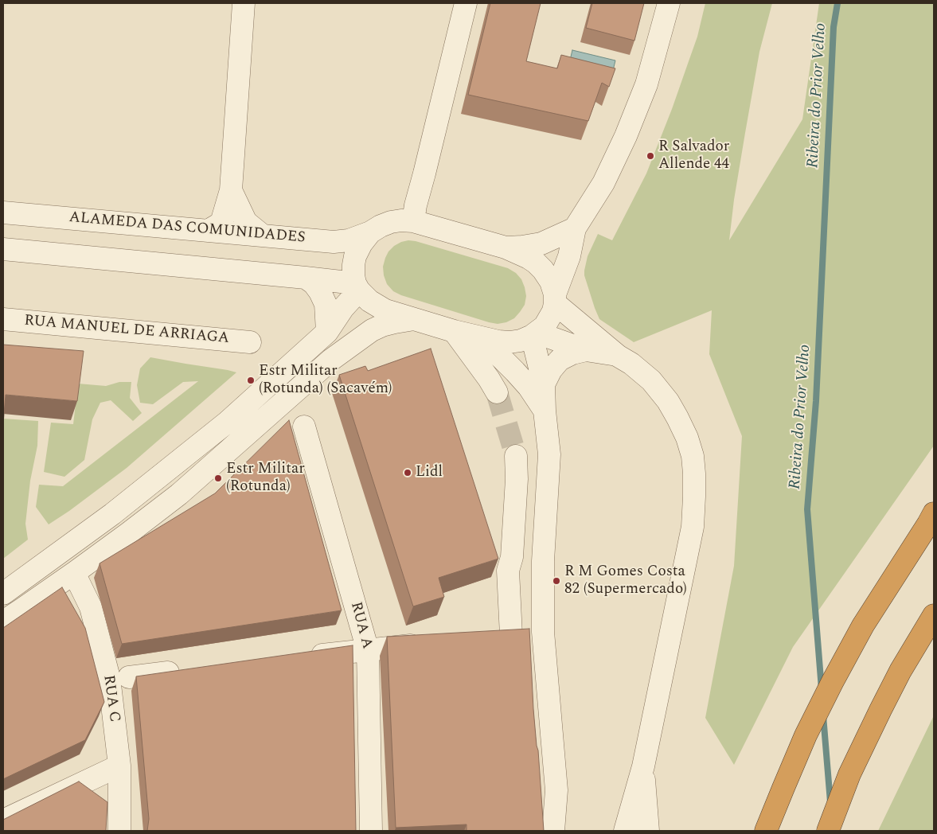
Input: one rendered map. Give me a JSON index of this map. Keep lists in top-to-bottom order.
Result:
{
  "streets": {
    "street": [
      "ALAMEDA DAS COMUNIDADES",
      "RUA MANUEL DE ARRIAGA",
      "RUA A",
      "RUA C"
    ]
  },
  "water": ["Ribeira do Prior Velho"],
  "places": [
    "R Salvador Allende 44",
    "Estr Militar (Rotunda) (Sacavém)",
    "Lidl",
    "Estr Militar (Rotunda)",
    "R M Gomes Costa 82 (Supermercado)"
  ]
}
